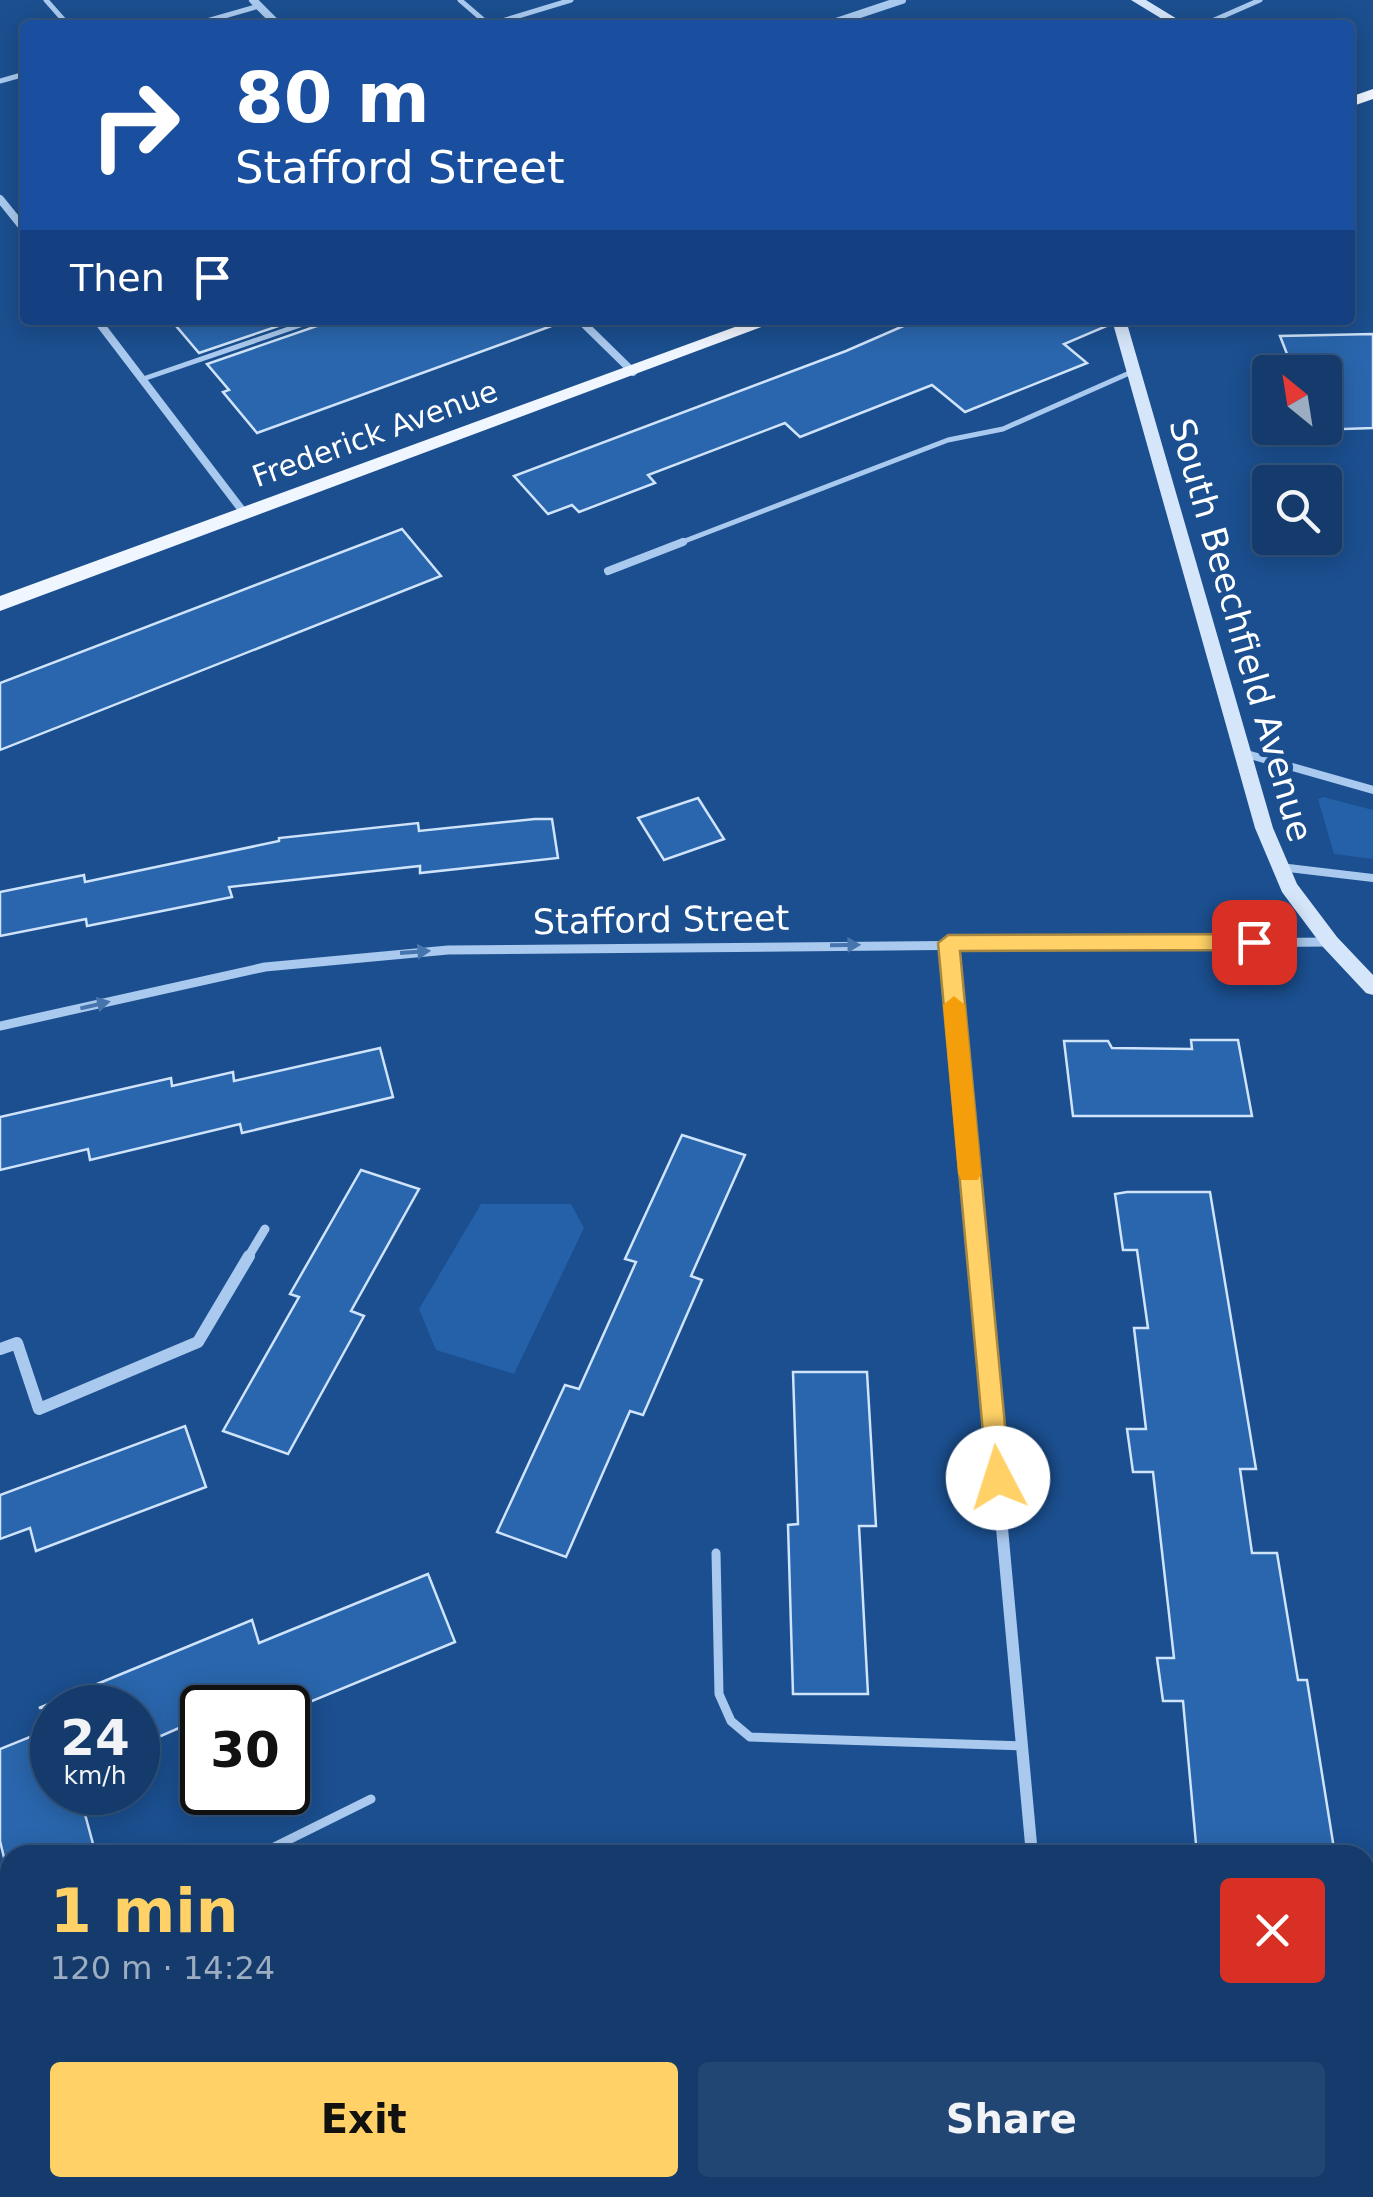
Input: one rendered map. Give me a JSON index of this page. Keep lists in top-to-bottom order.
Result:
{
  "streets": {
    "main road": ["Frederick Avenue"],
    "street": ["South Beechfield Avenue", "Stafford Street"]
  },
  "crossings": [
    ["South Beechfield Avenue", "Stafford Street"]
  ],
  "one_way": ["Stafford Street"],
  "north": "top left",
  "page": {
    "turn": ["80 m", "Stafford Street"],
    "then": "Then",
    "speed": "24 km/h",
    "limit": "30",
    "heading": ["1 min", "120 m · 14:24"],
    "buttons": ["Exit", "Share"]
  }
}
